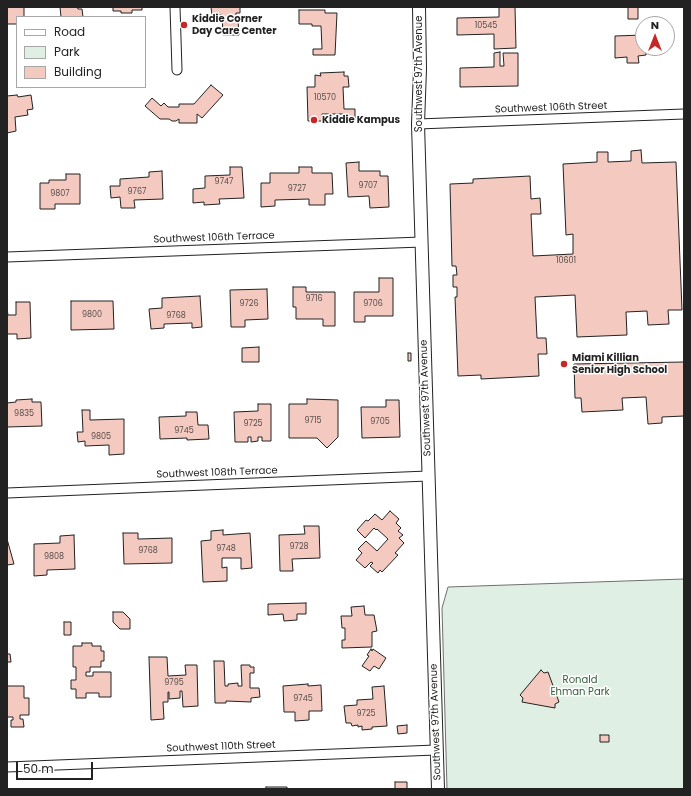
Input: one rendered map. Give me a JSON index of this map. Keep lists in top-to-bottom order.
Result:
{
  "streets": {
    "street": [
      "Southwest 97th Avenue",
      "Southwest 106th Street",
      "Southwest 106th Terrace",
      "Southwest 108th Terrace",
      "Southwest 110th Street"
    ]
  },
  "crossings": [
    ["Southwest 97th Avenue", "Southwest 106th Street"],
    ["Southwest 97th Avenue", "Southwest 106th Terrace"],
    ["Southwest 97th Avenue", "Southwest 108th Terrace"],
    ["Southwest 97th Avenue", "Southwest 110th Street"]
  ],
  "parks": ["Ronald Ehman Park"],
  "places": ["Kiddie Corner Day Care Center", "Kiddie Kampus", "Miami Killian Senior High School"],
  "house_numbers": [
    "10545",
    "10570",
    "9747",
    "9707",
    "9727",
    "9767",
    "9807",
    "10601",
    "9716",
    "9726",
    "9706",
    "9800",
    "9768",
    "9835",
    "9715",
    "9705",
    "9725",
    "9745",
    "9805",
    "9728",
    "9748",
    "9768",
    "9808",
    "9795",
    "9745",
    "9725"
  ],
  "legend": ["Road", "Park", "Building"],
  "scale_bar": "50 m",
  "north": "top"
}
